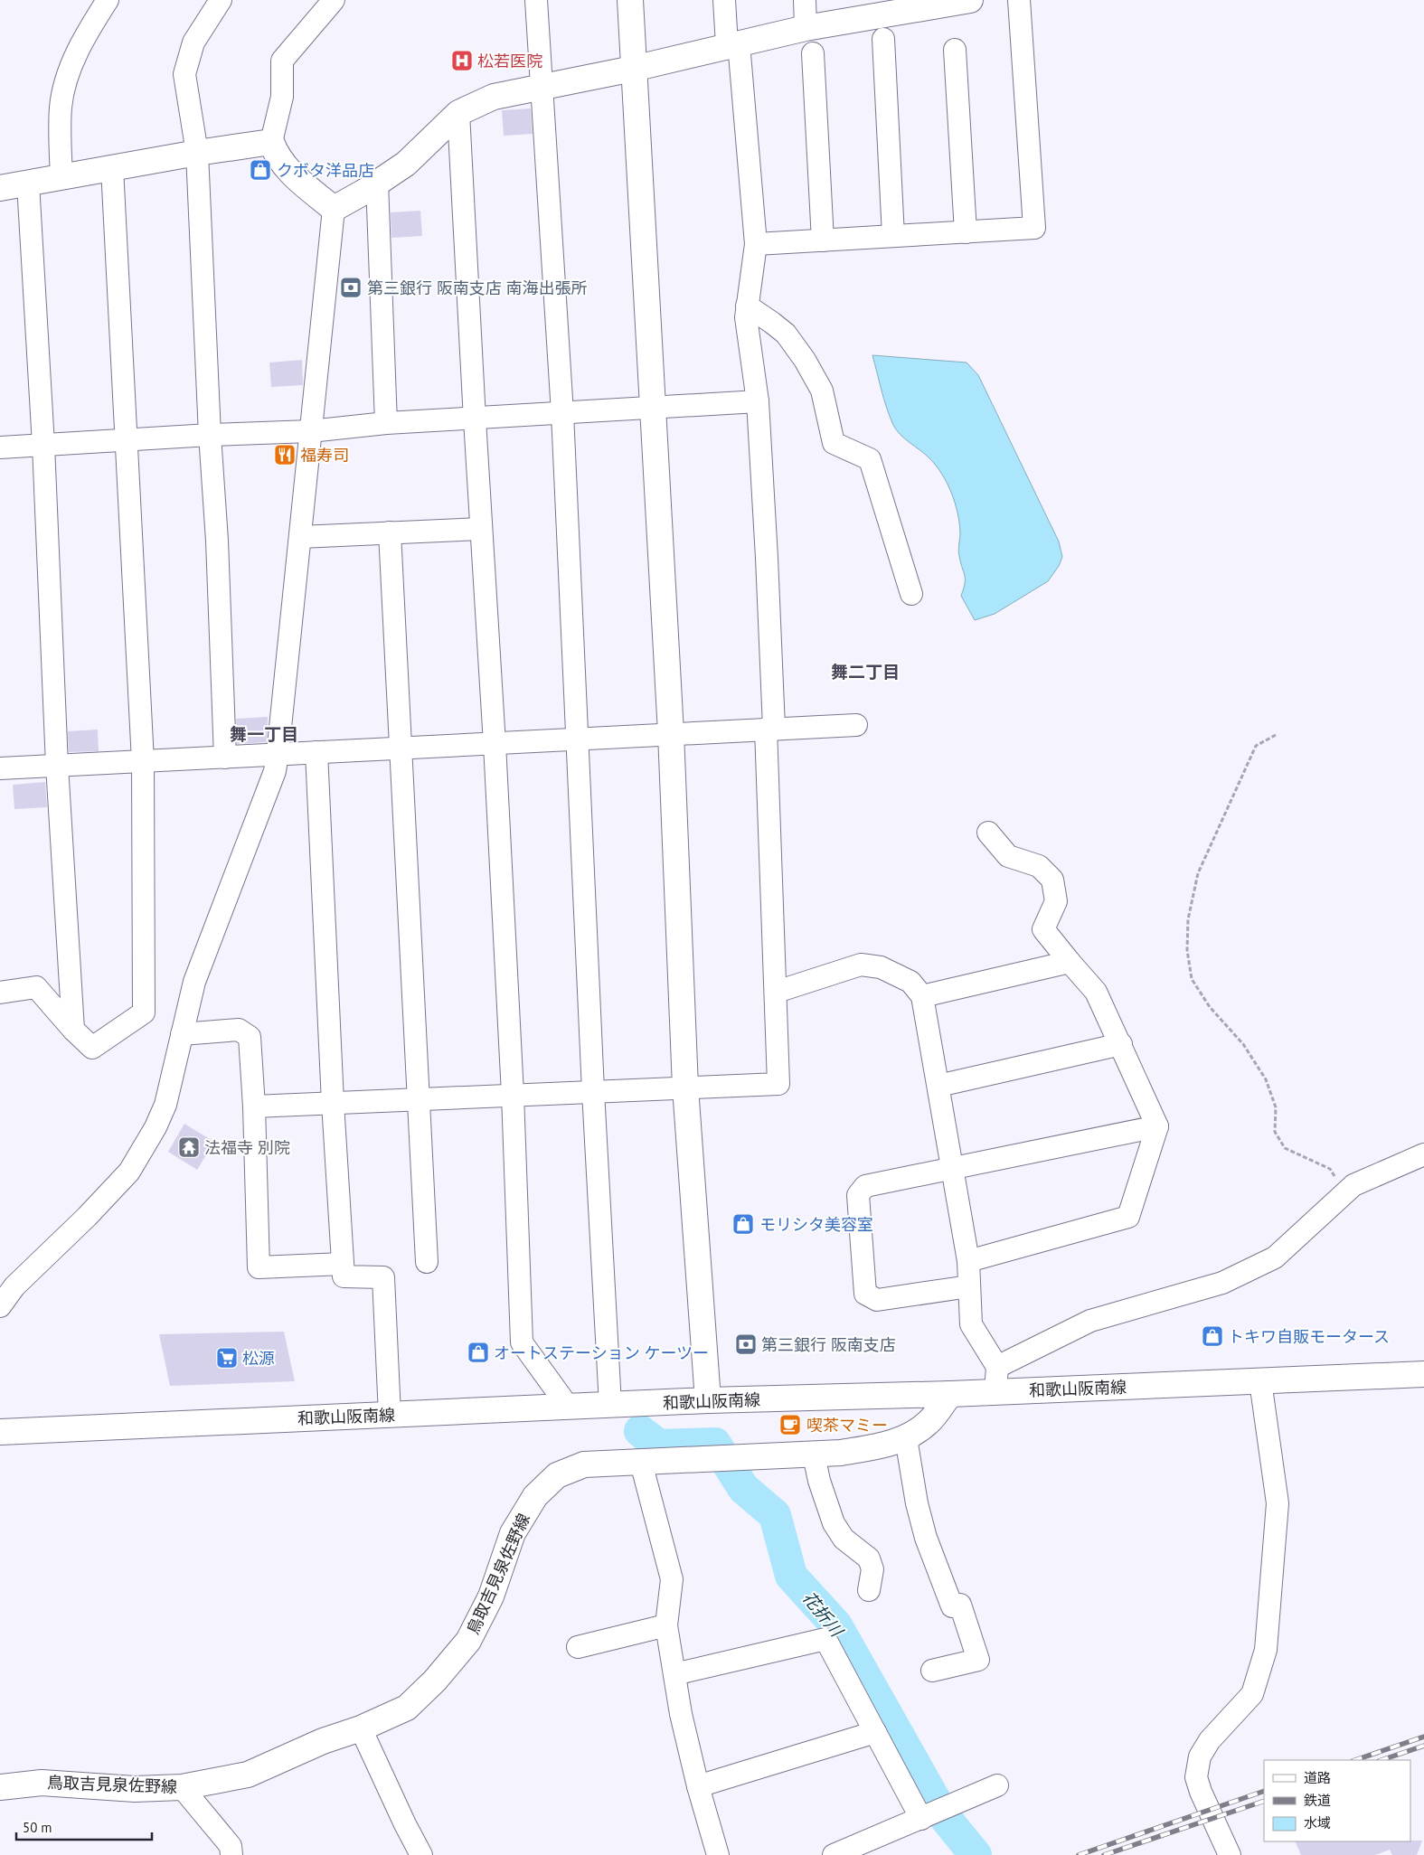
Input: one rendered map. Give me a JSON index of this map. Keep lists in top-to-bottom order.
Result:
{
  "streets": {
    "main road": ["和歌山阪南線", "鳥取吉見泉佐野線"]
  },
  "crossings": [
    ["和歌山阪南線", "鳥取吉見泉佐野線"]
  ],
  "districts": ["舞二丁目", "舞一丁目"],
  "water": ["花折川"],
  "places": {
    "hospital": ["松若医院"],
    "shop": [
      "クボタ洋品店",
      "モリシタ美容室",
      "トキワ自販モータース",
      "オートステーション ケーツー"
    ],
    "bank": ["第三銀行 阪南支店 南海出張所", "第三銀行 阪南支店"],
    "restaurant": ["福寿司"],
    "temple": ["法福寺 別院"],
    "supermarket": ["松源"],
    "cafe": ["喫茶マミー"]
  },
  "legend": ["道路", "鉄道", "水域"],
  "scale_bar": "50 m"
}
